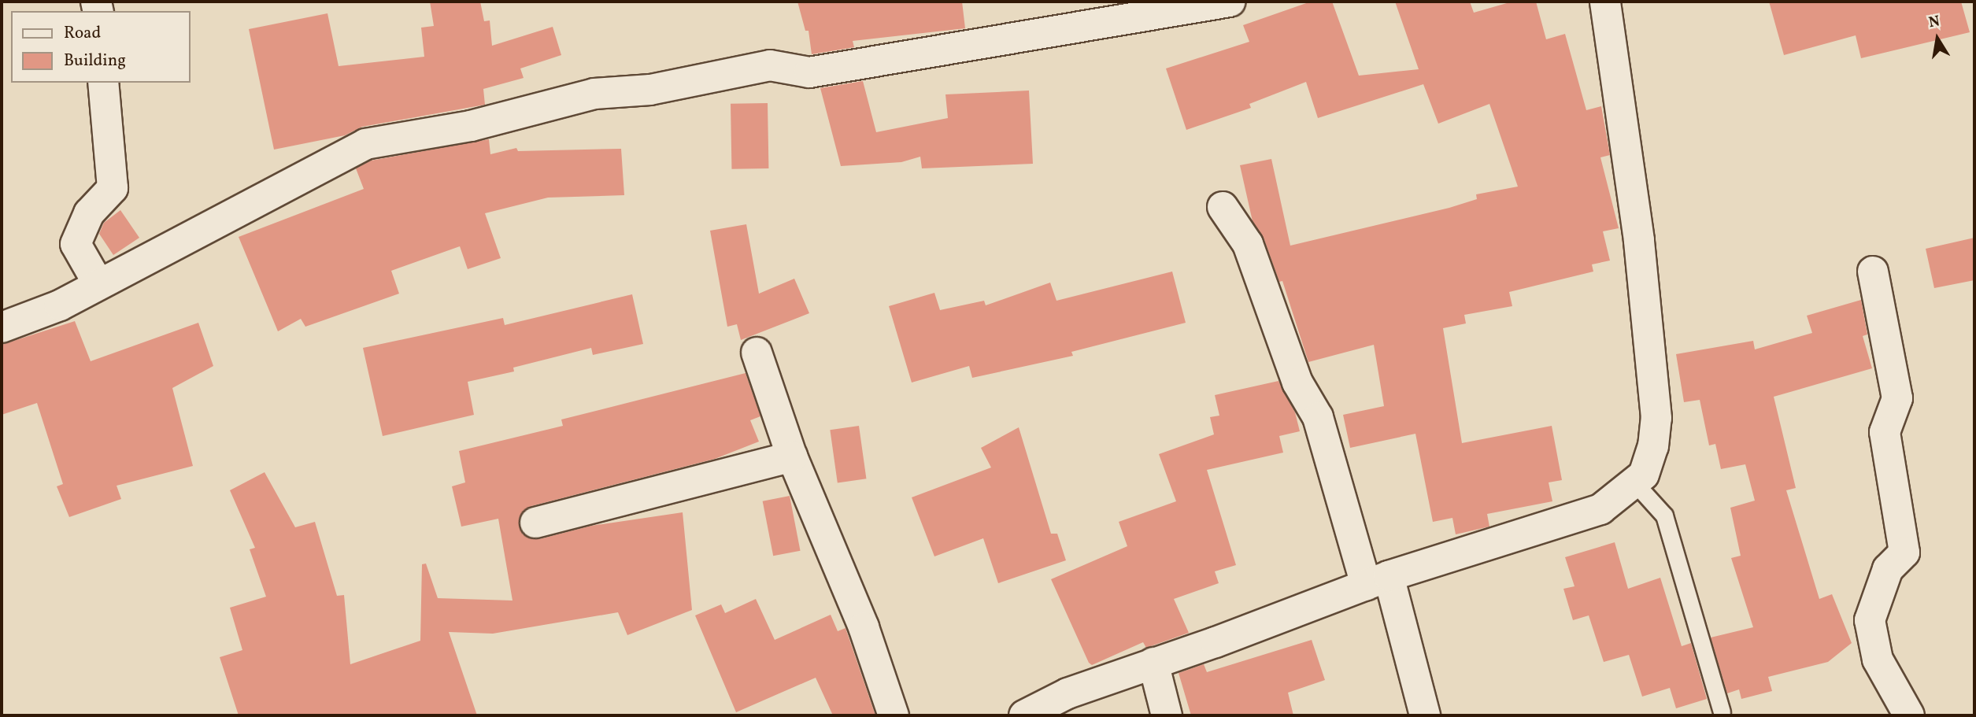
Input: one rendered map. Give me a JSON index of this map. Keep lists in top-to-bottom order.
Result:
{
  "legend": ["Road", "Building"],
  "north": "top"
}
